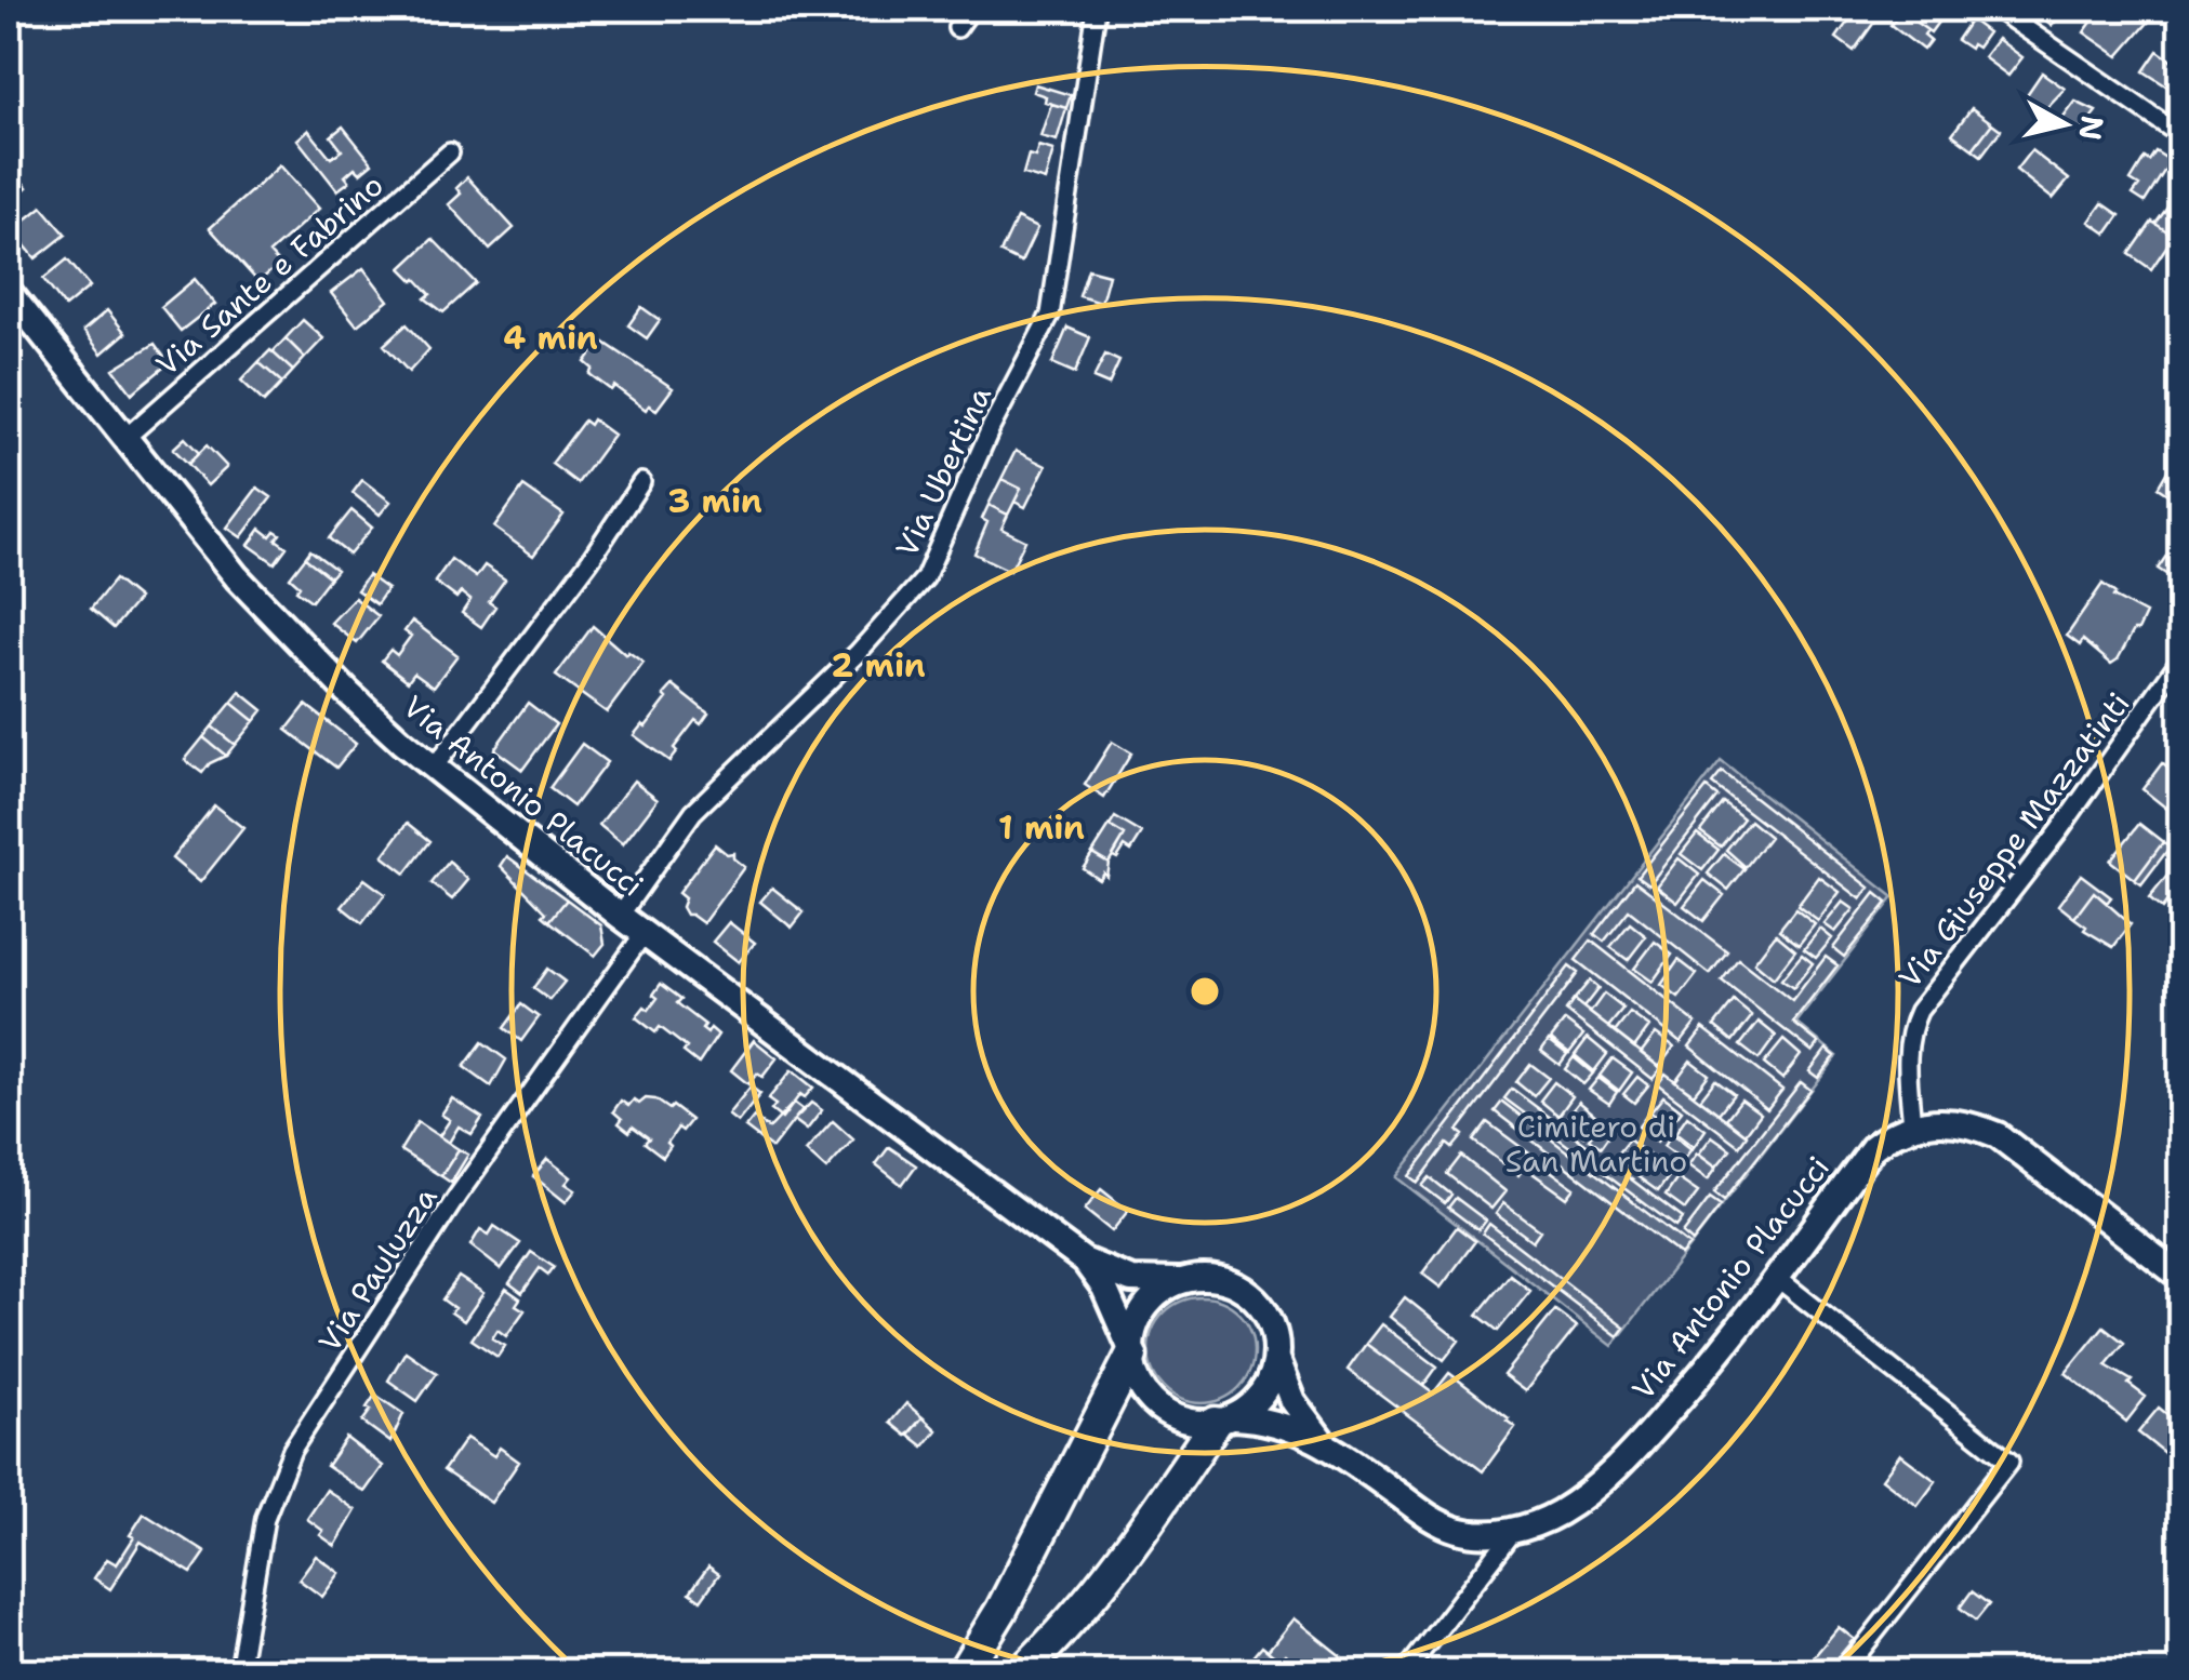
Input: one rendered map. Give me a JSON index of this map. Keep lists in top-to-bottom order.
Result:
{
  "streets": {
    "main road": ["Via Antonio Placucci"],
    "street": [
      "Via Sante e Fabrino",
      "Via Ubertina",
      "Via Giuseppe Mazzatinti",
      "Via Pauluzza"
    ]
  },
  "crossings": [
    ["Via Sante e Fabrino", "Via Antonio Placucci"],
    ["Via Ubertina", "Via Antonio Placucci"],
    ["Via Antonio Placucci", "Via Giuseppe Mazzatinti"],
    ["Via Antonio Placucci", "Via Pauluzza"]
  ],
  "parks": ["Cimitero di San Martino"],
  "north": "right",
  "rings": [
    "4 min",
    "3 min",
    "2 min",
    "1 min"
  ]
}
